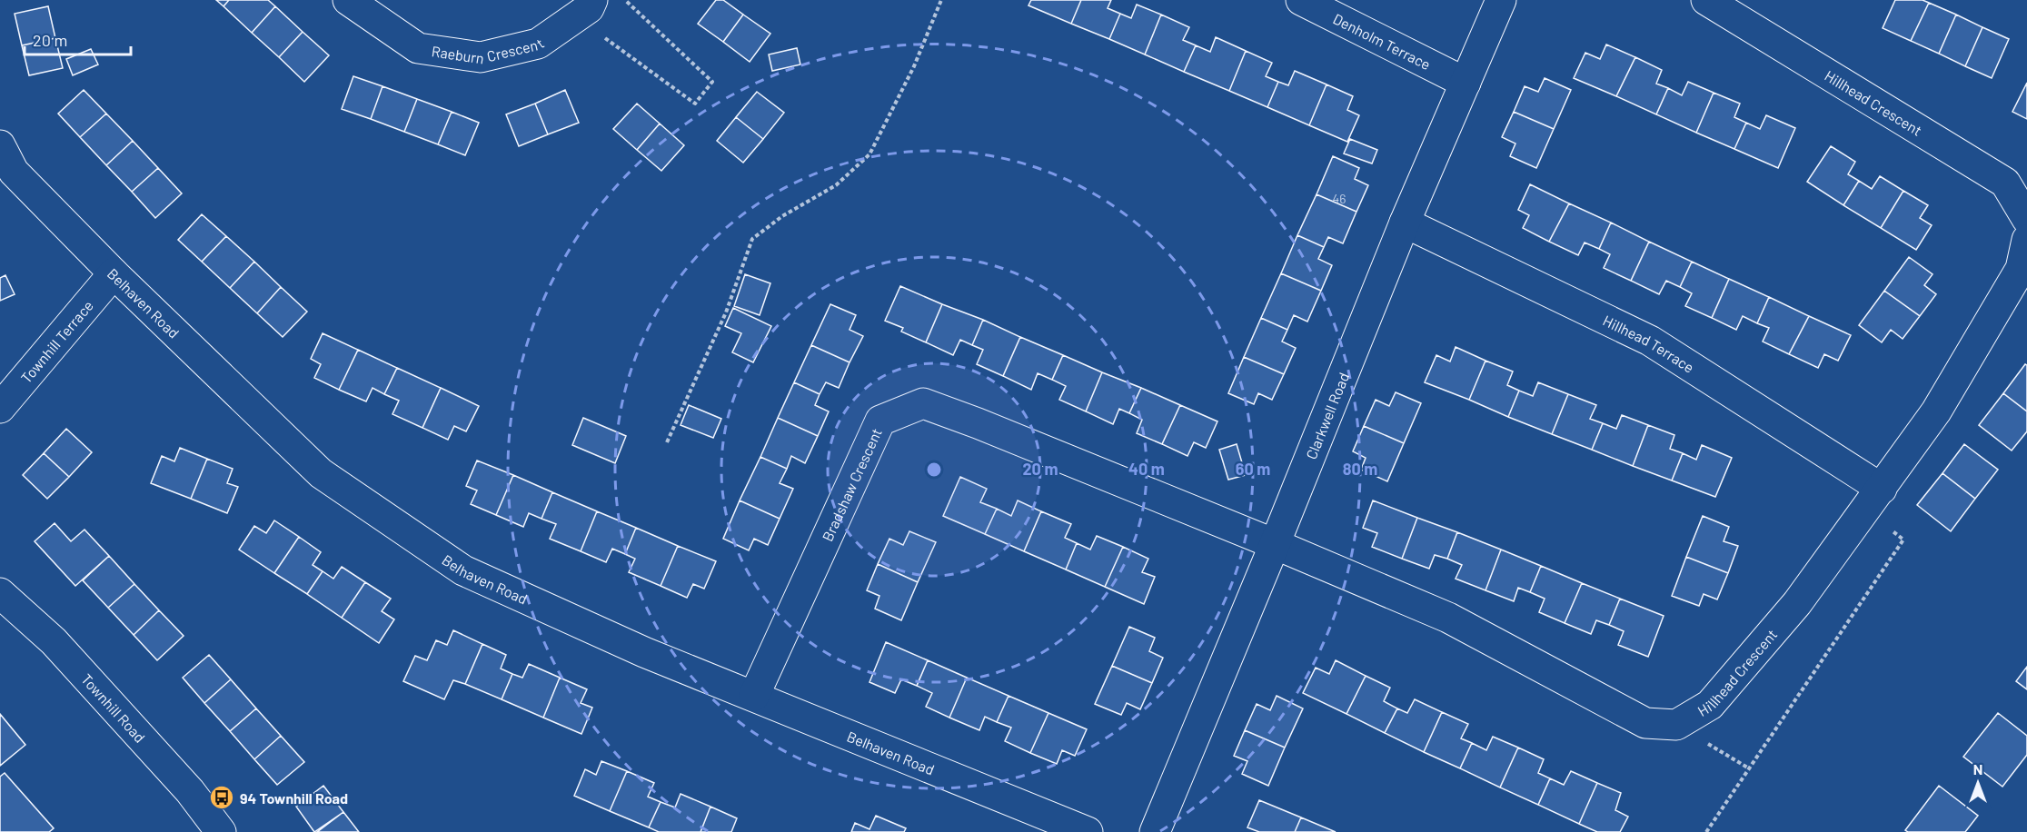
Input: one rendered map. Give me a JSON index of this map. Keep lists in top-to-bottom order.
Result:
{
  "streets": {
    "street": [
      "Denholm Terrace",
      "Raeburn Crescent",
      "Hillhead Crescent",
      "Belhaven Road",
      "Townhill Terrace",
      "Hillhead Terrace",
      "Clarkwell Road",
      "Bradshaw Crescent",
      "Townhill Road"
    ]
  },
  "crossings": [
    ["Denholm Terrace", "Clarkwell Road"],
    ["Hillhead Crescent", "Hillhead Terrace"],
    ["Belhaven Road", "Townhill Terrace"],
    ["Belhaven Road", "Bradshaw Crescent"],
    ["Hillhead Terrace", "Clarkwell Road"],
    ["Clarkwell Road", "Bradshaw Crescent"]
  ],
  "places": {
    "bus stop": ["94 Townhill Road"]
  },
  "house_numbers": ["46"],
  "scale_bar": "20 m",
  "north": "top",
  "rings": [
    "20 m",
    "40 m",
    "60 m",
    "80 m"
  ]
}
